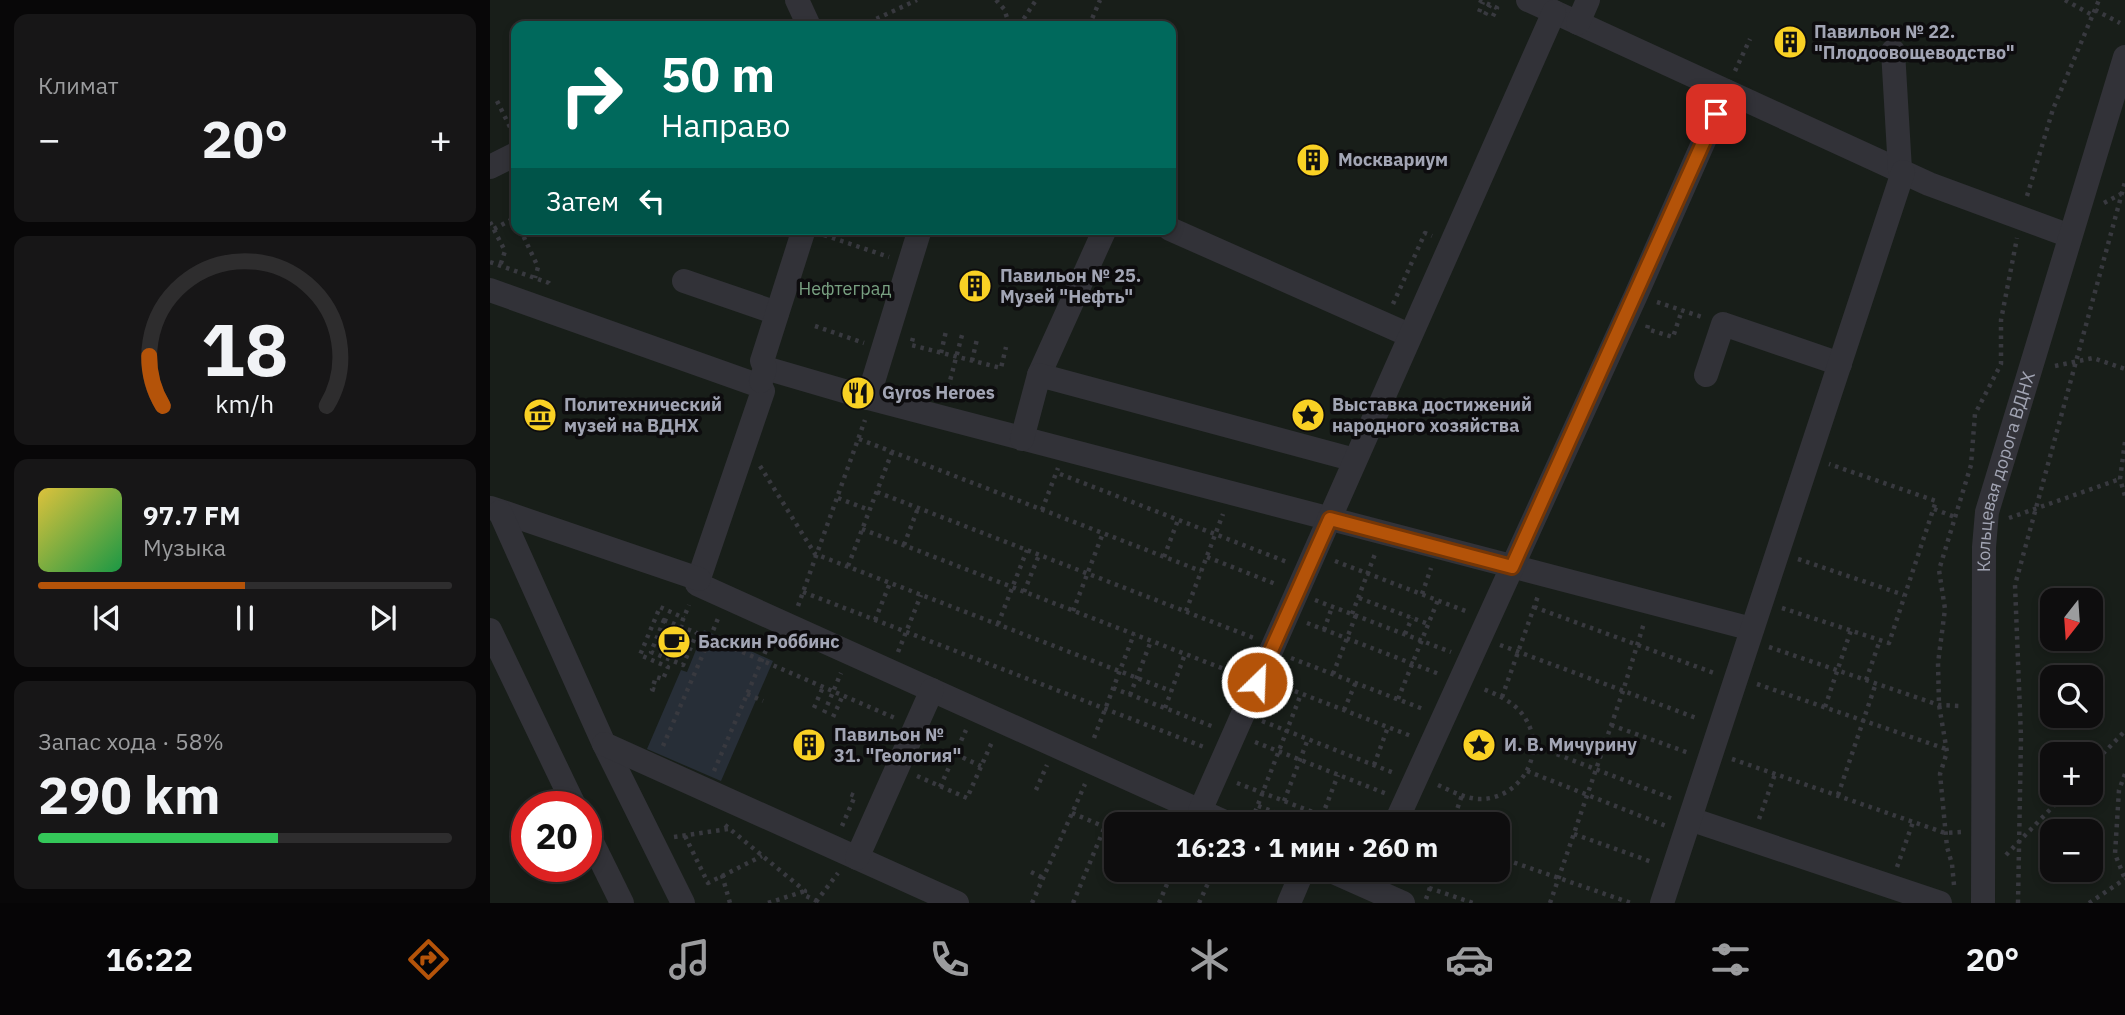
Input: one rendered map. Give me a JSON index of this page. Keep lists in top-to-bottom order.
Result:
{
  "streets": {
    "street": ["Кольцевая дорога ВДНХ"]
  },
  "parks": ["Нефтеград"],
  "places": {
    "building": [
      "Павильон № 22. \"Плодоовощеводство\"",
      "Москвариум",
      "Павильон № 25. Музей \"Нефть\"",
      "Павильон № 31. \"Геология\""
    ],
    "restaurant": ["Gyros Heroes"],
    "museum": ["Политехнический музей на ВДНХ"],
    "place": ["Выставка достижений народного хозяйства", "И. В. Мичурину"],
    "cafe": ["Баскин Роббинс"]
  },
  "north": "bottom",
  "page": {
    "tile": [
      "Климат",
      ["Запас хода · 58%", "290 km"]
    ],
    "turn": ["50 m", "Направо"],
    "heat": ["−", "20°", "+"],
    "then": "Затем",
    "song": ["97.7 FM", "Музыка"],
    "map_buttons": ["+", "−"],
    "limit": "20",
    "trip": "16:23 · 1 мин · 260 m",
    "tabs": ["16:22", "20°"],
    "gauge": ["18", "km/h"]
  }
}
